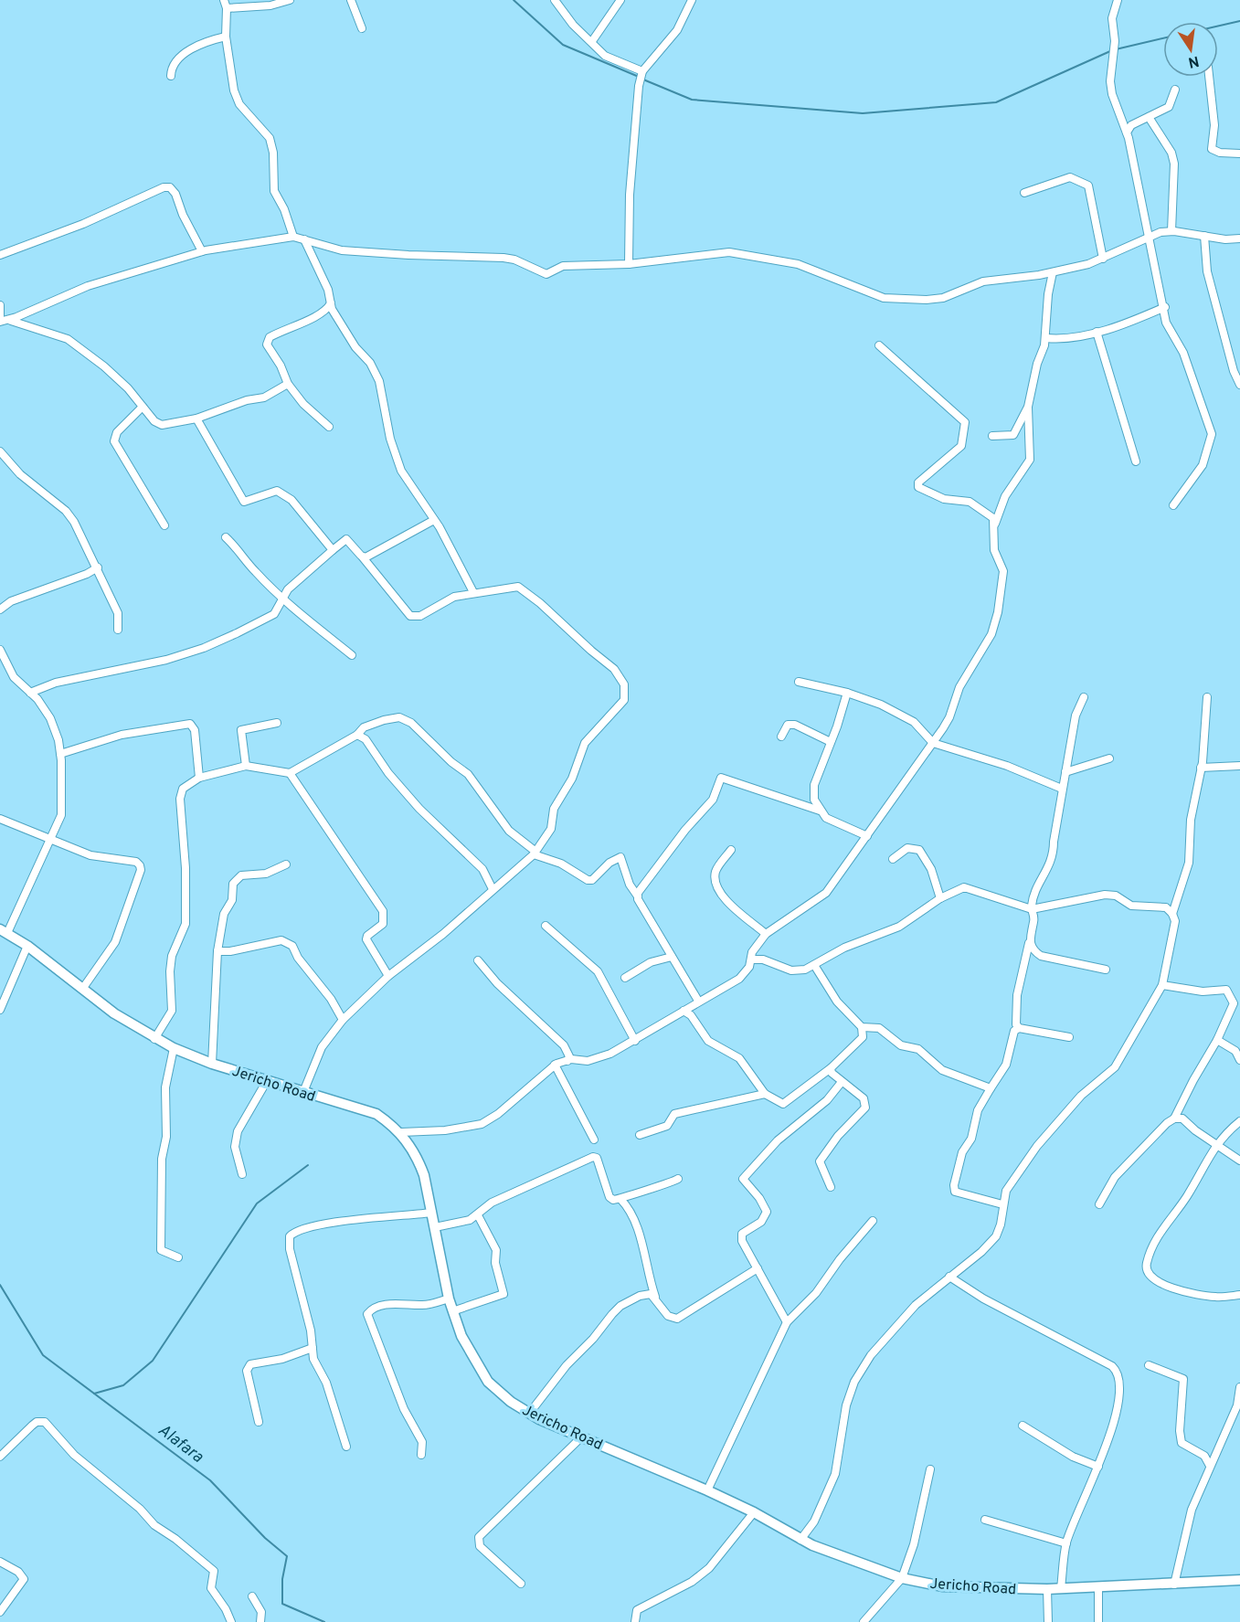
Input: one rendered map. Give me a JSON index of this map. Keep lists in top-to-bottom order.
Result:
{
  "streets": {
    "street": ["Jericho Road"]
  },
  "water": ["Alafara"],
  "north": "bottom"
}
